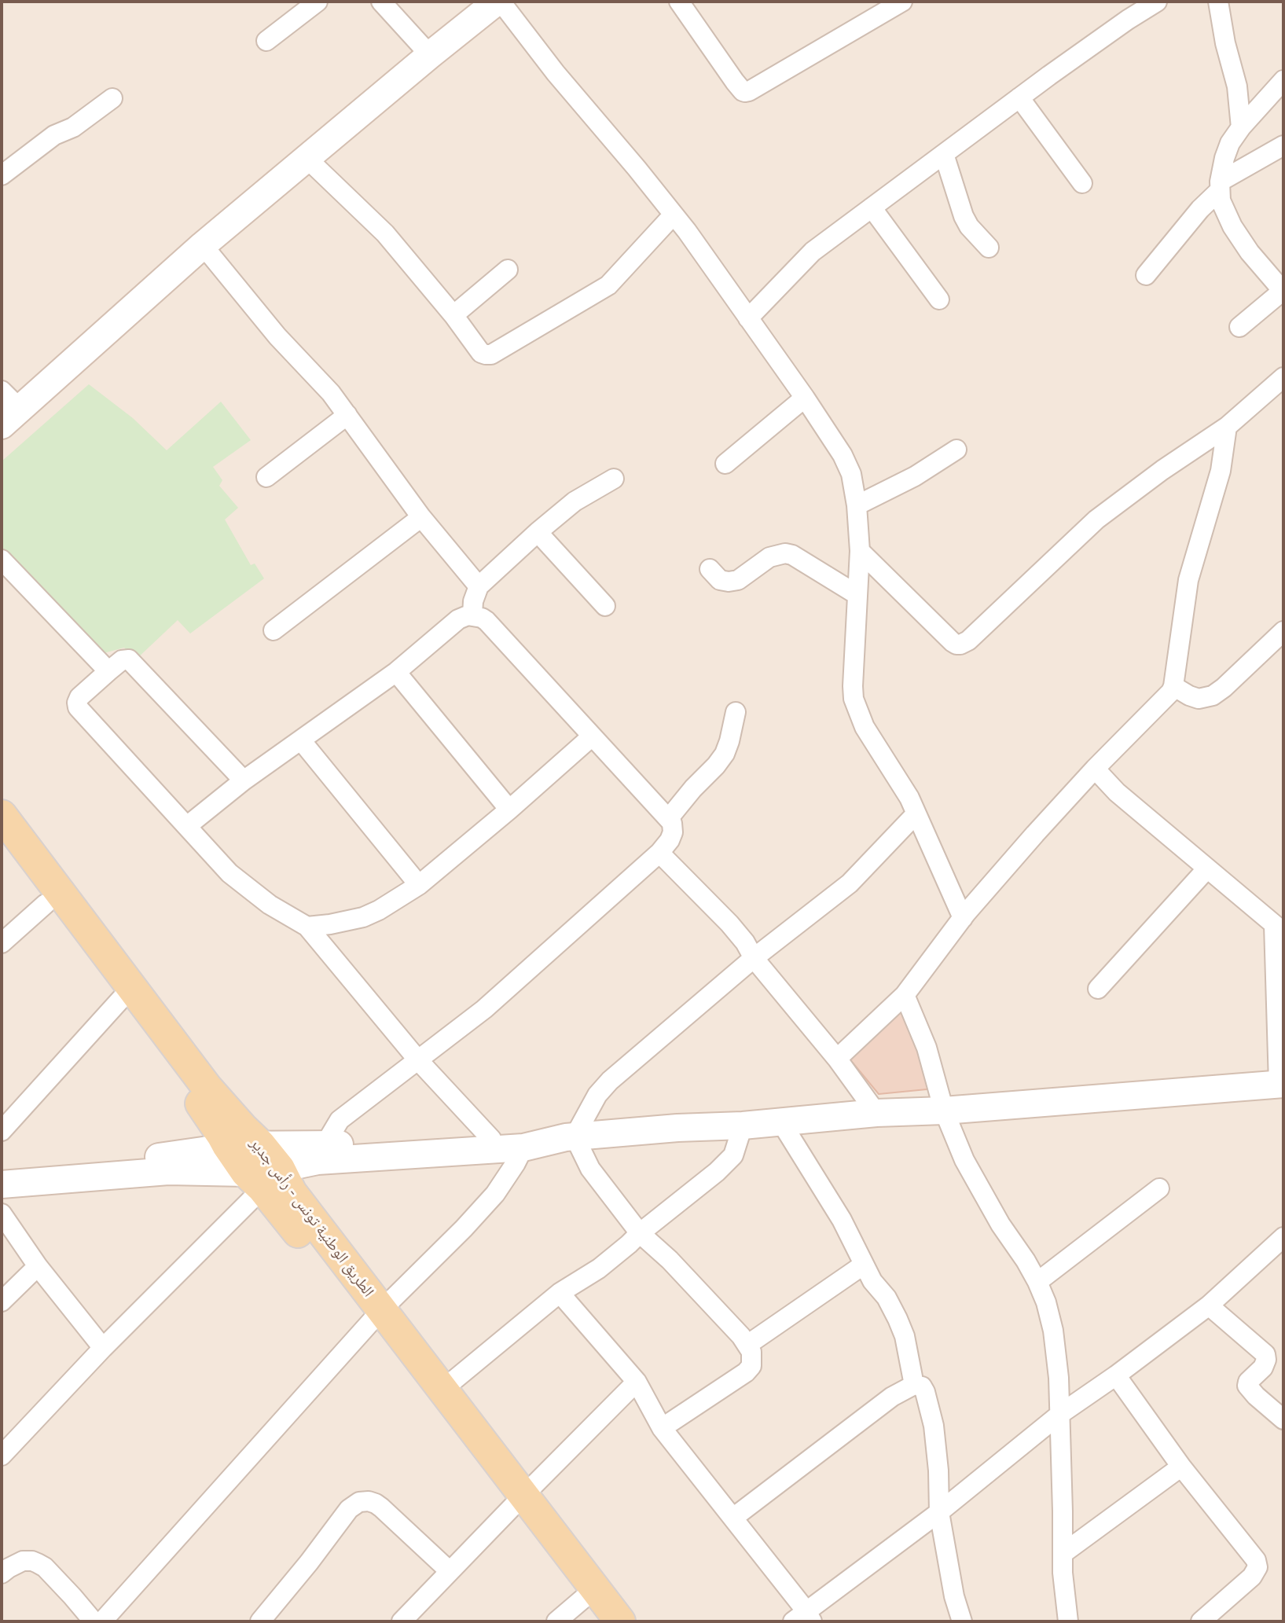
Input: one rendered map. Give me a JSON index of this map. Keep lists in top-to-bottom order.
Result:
{
  "streets": {
    "main road": ["الطريق الوطنية تونس - رأس جدير"]
  }
}
